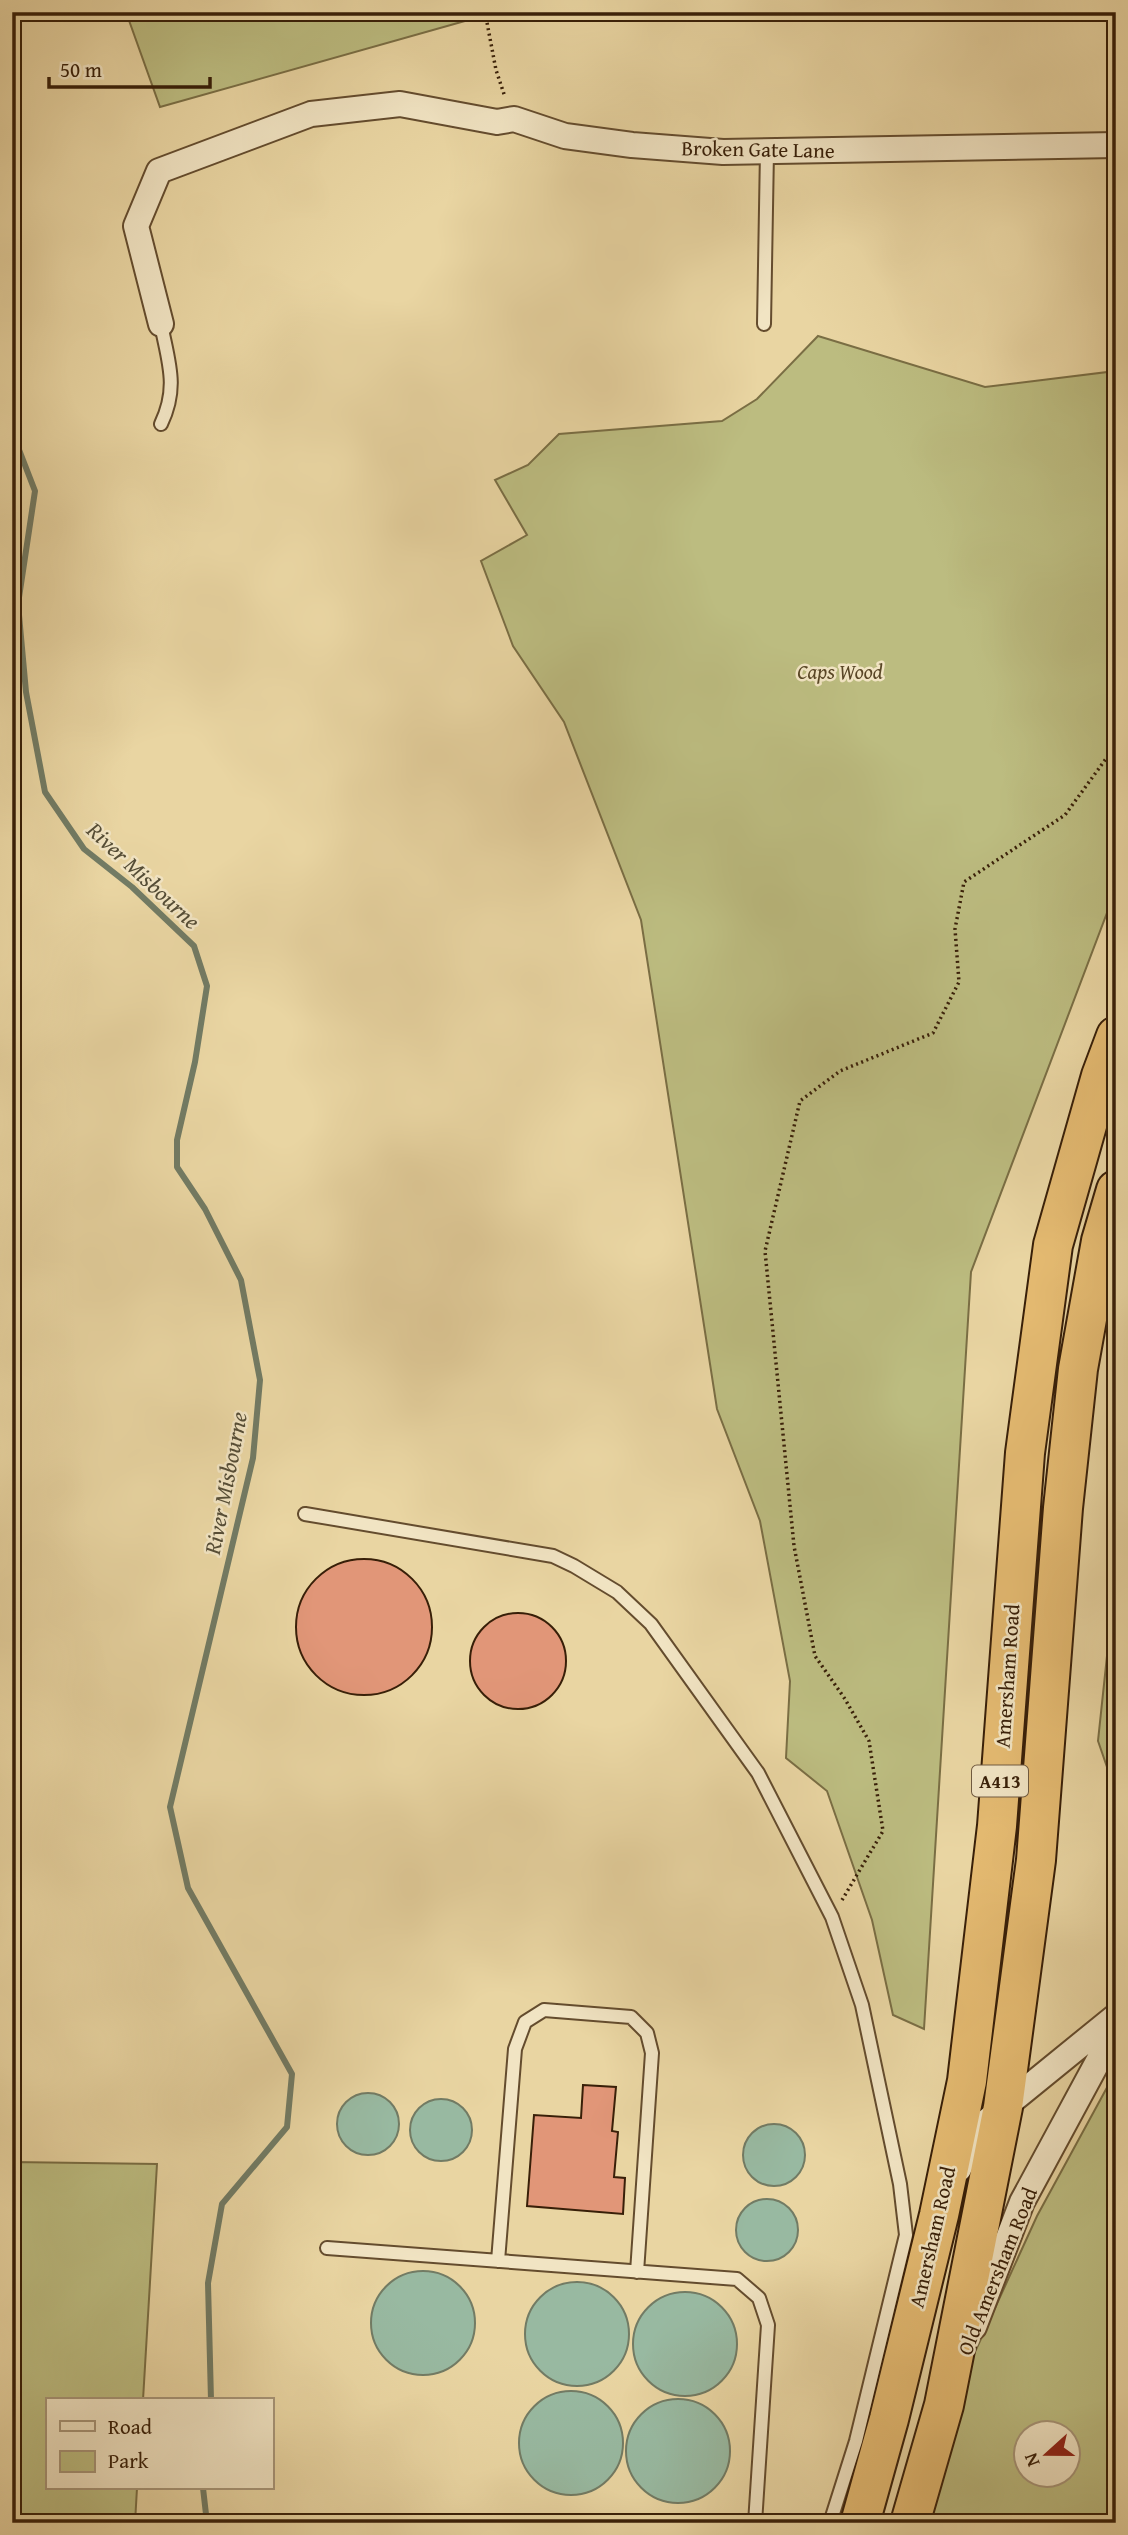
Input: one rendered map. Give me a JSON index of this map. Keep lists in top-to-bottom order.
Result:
{
  "streets": {
    "highway": ["Amersham Road", "A413"],
    "street": ["Broken Gate Lane", "Old Amersham Road"]
  },
  "crossings": [
    ["A413", "Old Amersham Road"]
  ],
  "water": ["River Misbourne"],
  "parks": ["Caps Wood"],
  "legend": ["Road", "Park"],
  "scale_bar": "50 m",
  "north": "left"
}
